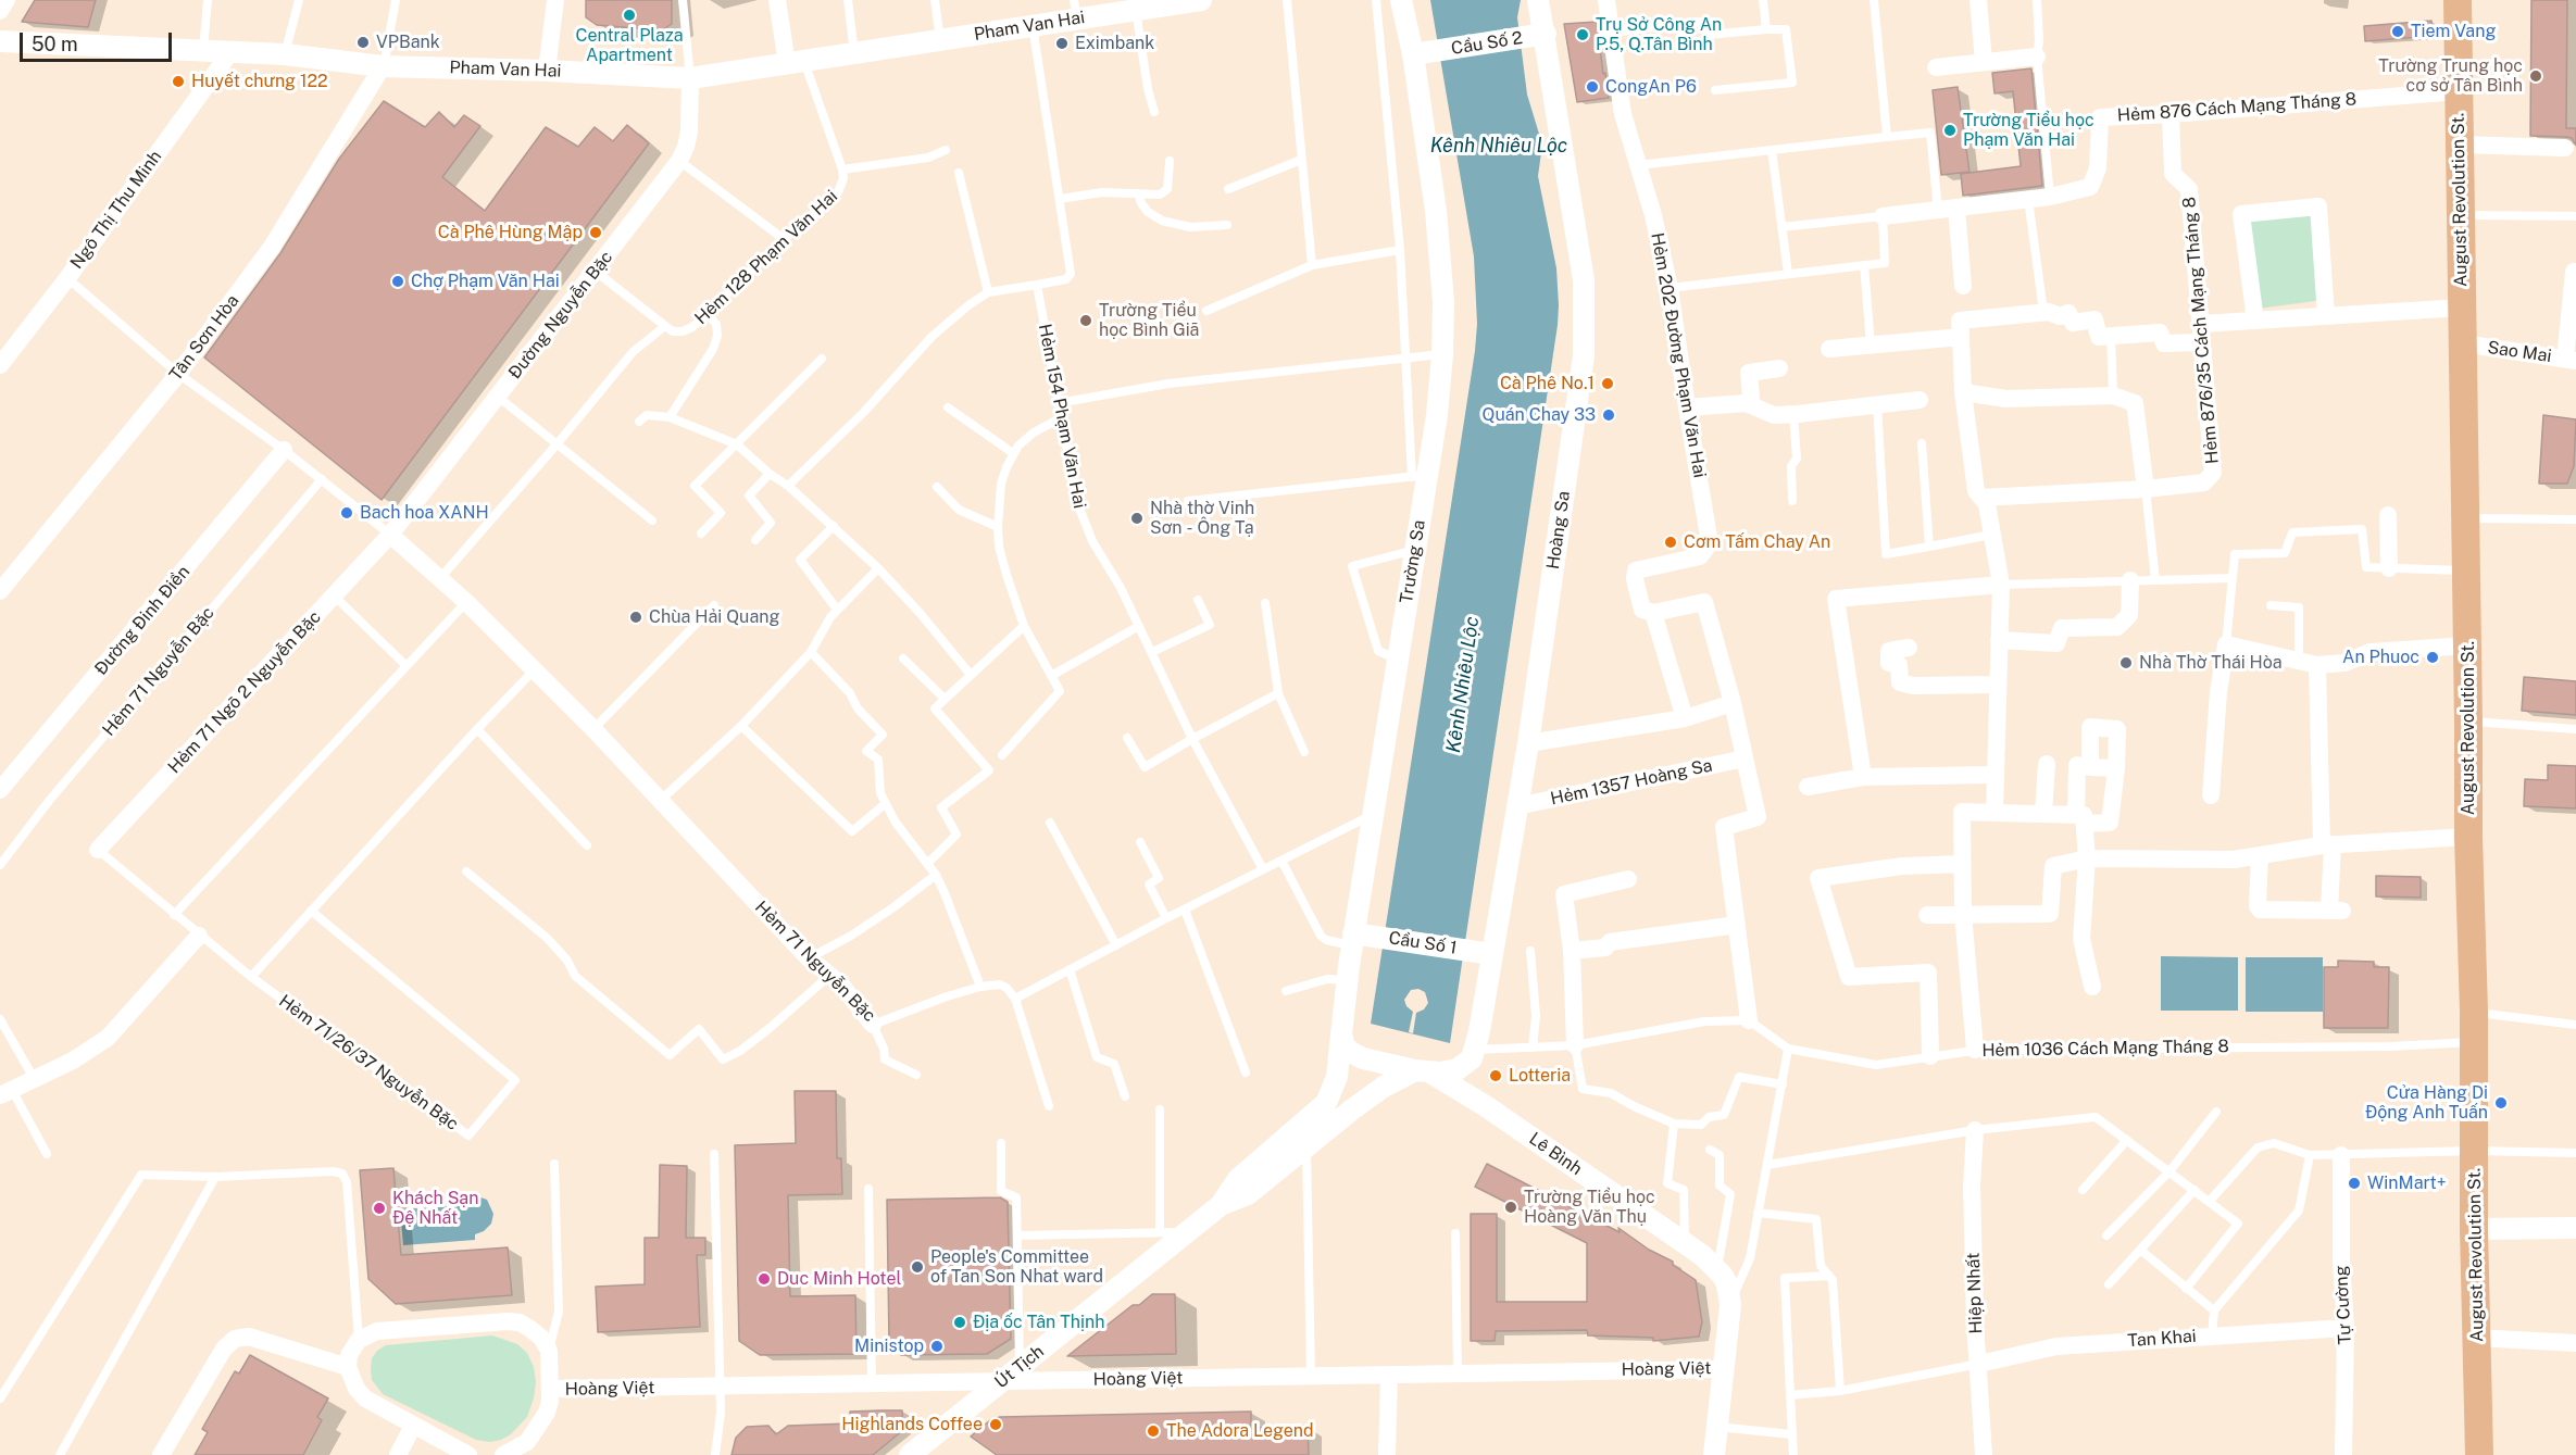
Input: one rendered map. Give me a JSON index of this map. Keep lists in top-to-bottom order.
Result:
{
  "streets": {
    "main road": ["August Revolution St."],
    "street": [
      "Pham Van Hai",
      "Cầu Số 2",
      "Hẻm 876 Cách Mạng Tháng 8",
      "Ngô Thị Thu Minh",
      "Đường Nguyễn Bặc",
      "Hẻm 876/35 Cách Mạng Tháng 8",
      "Tân Sơn Hòa",
      "Sao Mai",
      "Hẻm 202 Đường Phạm Văn Hai",
      "Hoàng Sa",
      "Trường Sa",
      "Đường Đinh Điền",
      "Hẻm 71 Nguyễn Bặc",
      "Hẻm 71 Ngõ 2 Nguyễn Bặc",
      "Hẻm 1357 Hoàng Sa",
      "Cầu Số 1",
      "Lê Bình",
      "Hiệp Nhất",
      "Tự Cường",
      "Tan Khai",
      "Út Tịch",
      "Hoàng Việt"
    ],
    "lane": [
      "Hẻm 128 Phạm Văn Hai",
      "Hẻm 154 Phạm Văn Hai",
      "Hẻm 1036 Cách Mạng Tháng 8",
      "Hẻm 71/26/37 Nguyễn Bặc"
    ]
  },
  "crossings": [
    ["Pham Van Hai", "Ngô Thị Thu Minh"],
    ["Pham Van Hai", "Hẻm 128 Phạm Văn Hai"],
    ["Pham Van Hai", "Đường Nguyễn Bặc"],
    ["Pham Van Hai", "Tân Sơn Hòa"],
    ["Cầu Số 2", "Hoàng Sa"],
    ["Cầu Số 2", "Trường Sa"],
    ["Hẻm 876 Cách Mạng Tháng 8", "August Revolution St."],
    ["Hẻm 876 Cách Mạng Tháng 8", "Hẻm 876/35 Cách Mạng Tháng 8"],
    ["August Revolution St.", "Sao Mai"],
    ["August Revolution St.", "Hẻm 1036 Cách Mạng Tháng 8"],
    ["Đường Nguyễn Bặc", "Hẻm 71 Nguyễn Bặc"],
    ["Đường Nguyễn Bặc", "Hẻm 71 Ngõ 2 Nguyễn Bặc"],
    ["Hoàng Sa", "Trường Sa"],
    ["Hoàng Sa", "Hẻm 1357 Hoàng Sa"],
    ["Hoàng Sa", "Cầu Số 1"],
    ["Hoàng Sa", "Lê Bình"],
    ["Hoàng Sa", "Út Tịch"],
    ["Trường Sa", "Cầu Số 1"],
    ["Trường Sa", "Lê Bình"],
    ["Trường Sa", "Út Tịch"],
    ["Hẻm 71 Nguyễn Bặc", "Hẻm 71 Ngõ 2 Nguyễn Bặc"],
    ["Hẻm 71 Ngõ 2 Nguyễn Bặc", "Hẻm 71/26/37 Nguyễn Bặc"],
    ["Cầu Số 1", "Lê Bình"],
    ["Cầu Số 1", "Út Tịch"],
    ["Lê Bình", "Út Tịch"],
    ["Lê Bình", "Hoàng Việt"],
    ["Hiệp Nhất", "Tan Khai"],
    ["Tự Cường", "Tan Khai"],
    ["Út Tịch", "Hoàng Việt"]
  ],
  "water": ["Kênh Nhiêu Lộc"],
  "places": [
    "Central Plaza Apartment",
    "Tiem Vang",
    "Trụ Sở Công An P.5, Q.Tân Bình",
    "VPBank",
    "Eximbank",
    "Trường Trung học cơ sở Tân Bình",
    "Huyết chưng 122",
    "CongAn P6",
    "Trường Tiểu học Phạm Văn Hai",
    "Cà Phê Hùng Mập",
    "Chợ Phạm Văn Hai",
    "Trường Tiểu học Bình Giã",
    "Cà Phê No.1",
    "Quán Chay 33",
    "Bach hoa XANH",
    "Nhà thờ Vinh Sơn - Ông Tạ",
    "Cơm Tấm Chay An",
    "Chùa Hải Quang",
    "An Phuoc",
    "Nhà Thờ Thái Hòa",
    "Lotteria",
    "Cửa Hàng Di Động Anh Tuấn",
    "WinMart+",
    "Trường Tiểu học Hoàng Văn Thụ",
    "Khách Sạn Đệ Nhất",
    "People's Committee of Tan Son Nhat ward",
    "Duc Minh Hotel",
    "Địa ốc Tân Thịnh",
    "Ministop",
    "Highlands Coffee",
    "The Adora Legend"
  ],
  "scale_bar": "50 m"
}
